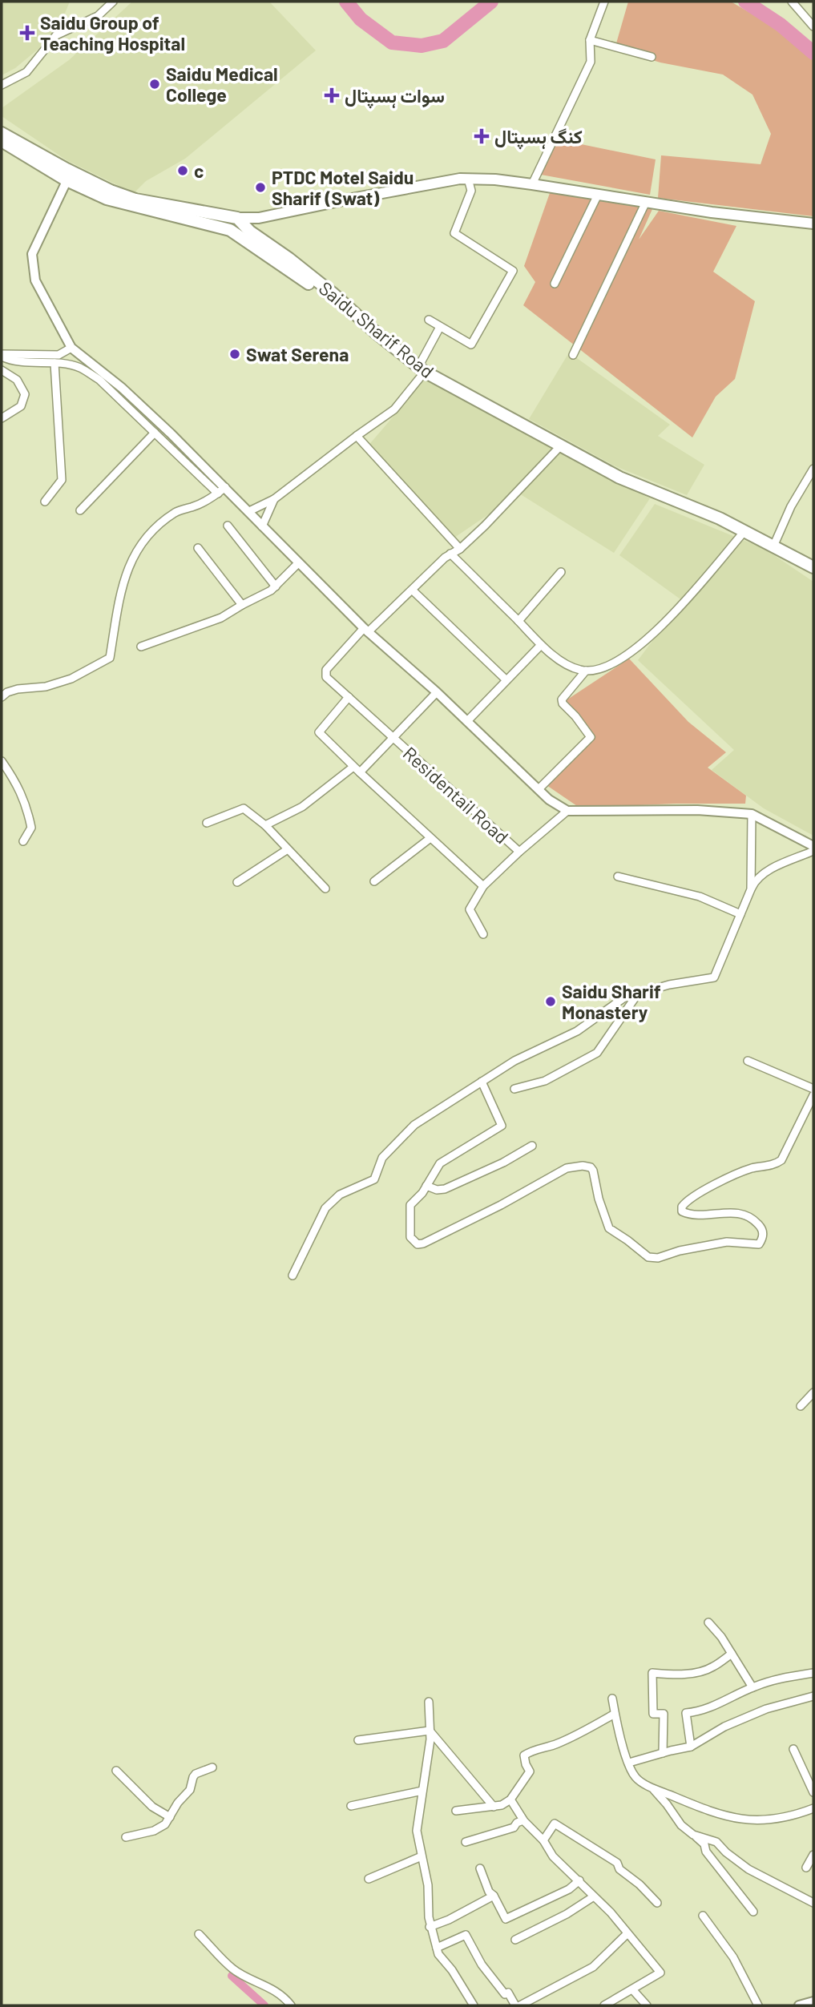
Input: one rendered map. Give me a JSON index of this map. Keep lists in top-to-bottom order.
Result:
{
  "streets": {
    "main road": ["Saidu Sharif Road"],
    "street": ["Residentail Road"]
  },
  "places": {
    "health": ["Saidu Group of Teaching Hospital", "سوات ہسپتال", "کنگ ہسپتال"],
    "other": [
      "Saidu Medical College",
      "c",
      "PTDC Motel Saidu Sharif (Swat)",
      "Swat Serena",
      "Saidu Sharif Monastery"
    ]
  }
}
